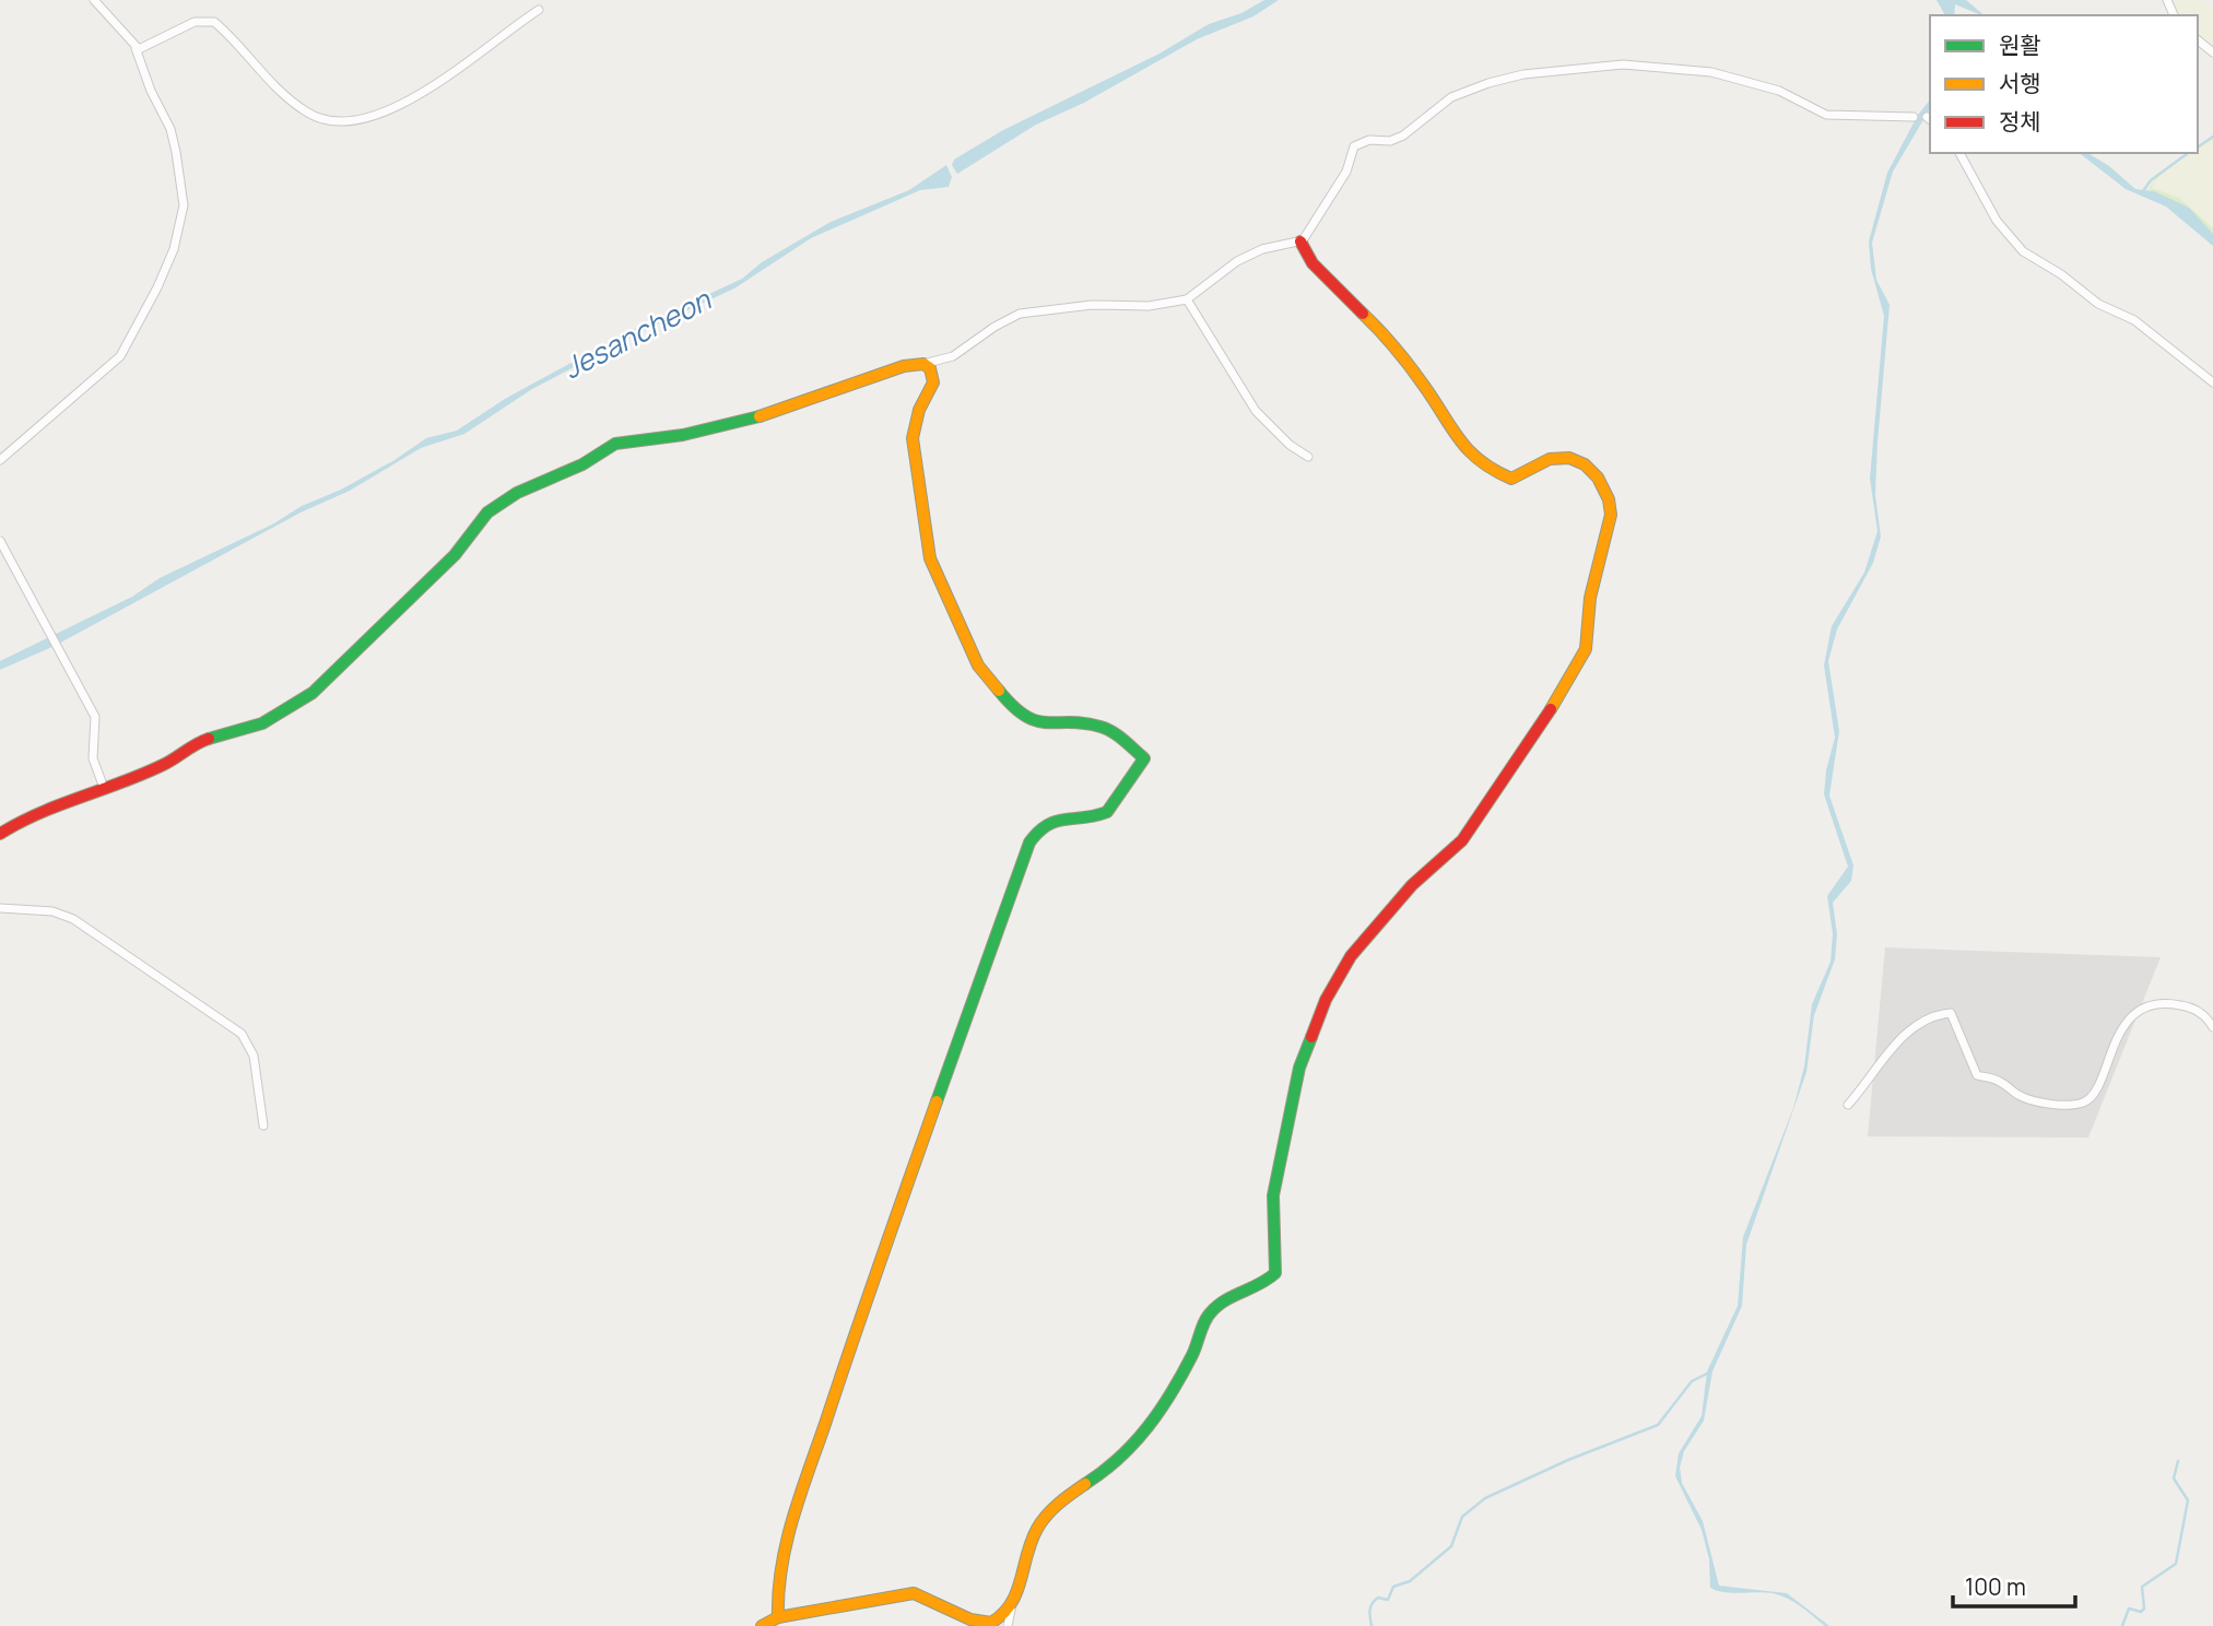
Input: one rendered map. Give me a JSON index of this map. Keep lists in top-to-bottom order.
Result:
{
  "water": ["Jesancheon"],
  "legend": ["원활", "서행", "정체"],
  "scale_bar": "100 m"
}
